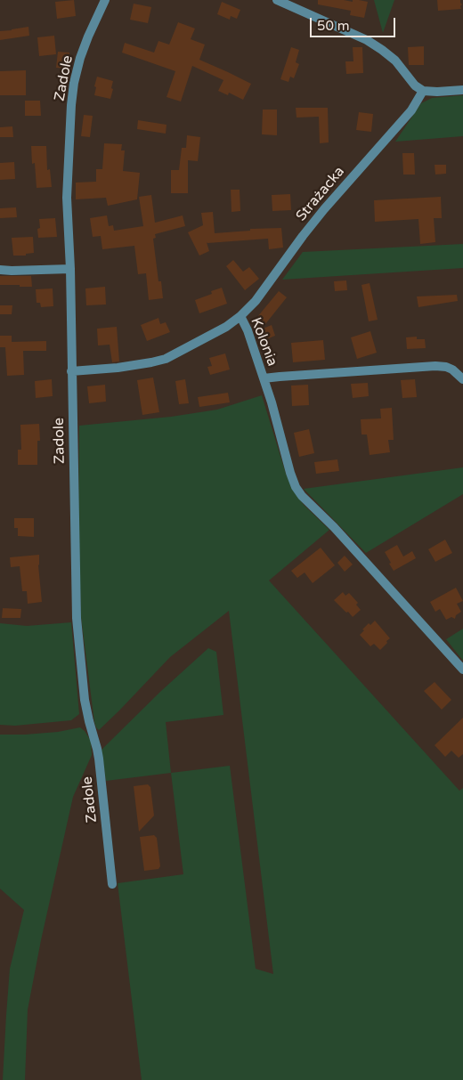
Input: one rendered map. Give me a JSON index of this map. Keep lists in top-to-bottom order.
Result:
{
  "streets": {
    "street": ["Zadole", "Strażacka", "Kolonia"]
  },
  "crossings": [
    ["Zadole", "Kolonia"],
    ["Strażacka", "Kolonia"]
  ],
  "scale_bar": "50 m"
}
